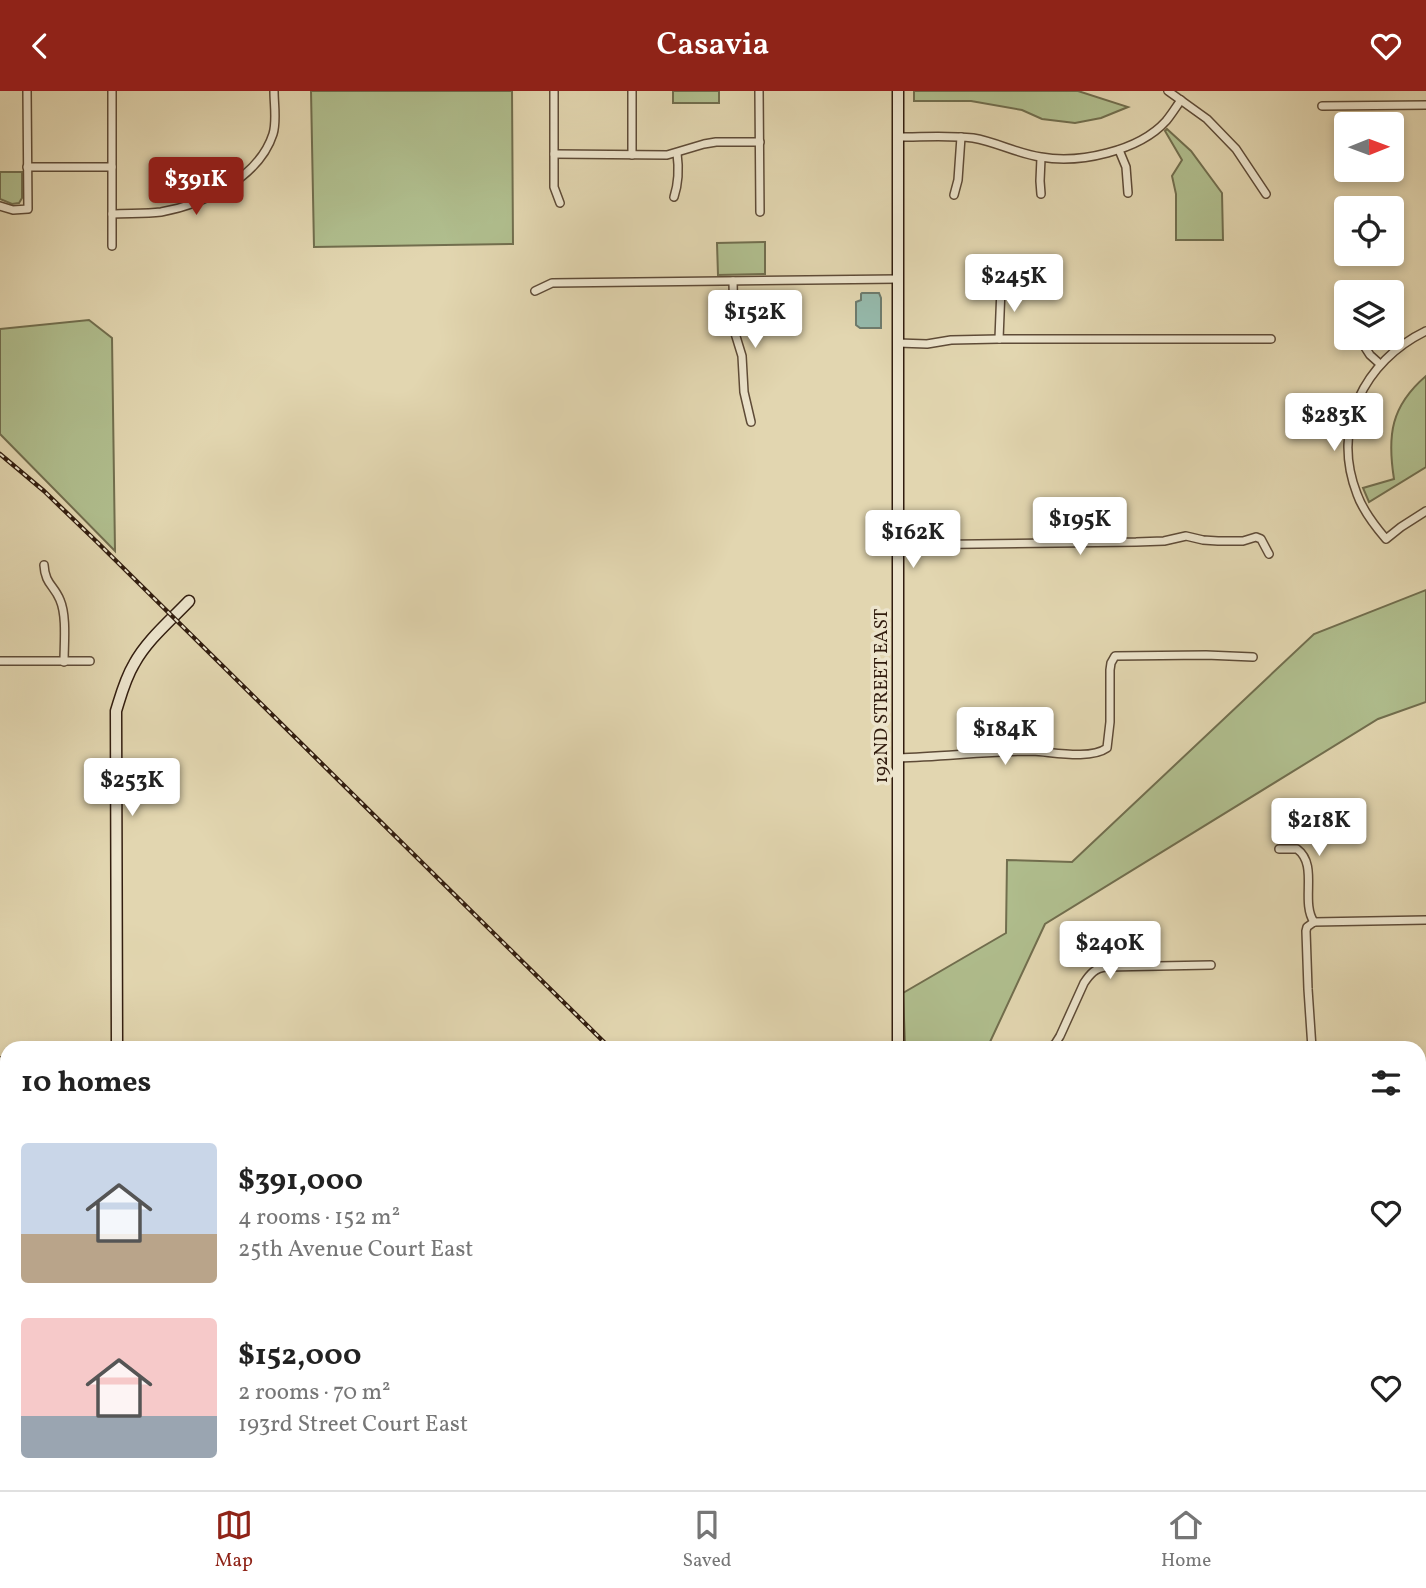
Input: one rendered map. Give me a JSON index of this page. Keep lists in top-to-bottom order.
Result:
{
  "streets": {
    "street": ["192ND STREET EAST"]
  },
  "north": "right",
  "page": {
    "header": "Casavia",
    "price": [
      "$391K",
      "$245K",
      "$152K",
      "$283K",
      "$195K",
      "$162K",
      "$184K",
      "$253K",
      "$218K",
      "$240K"
    ],
    "heading": "10 homes",
    "list": [
      {
        "name": "$391,000",
        "note": "4 rooms · 152 m² · 25th Avenue Court East"
      },
      {
        "name": "$152,000",
        "note": "2 rooms · 70 m² · 193rd Street Court East"
      }
    ],
    "tabs": ["Map", "Saved", "Home"]
  }
}
